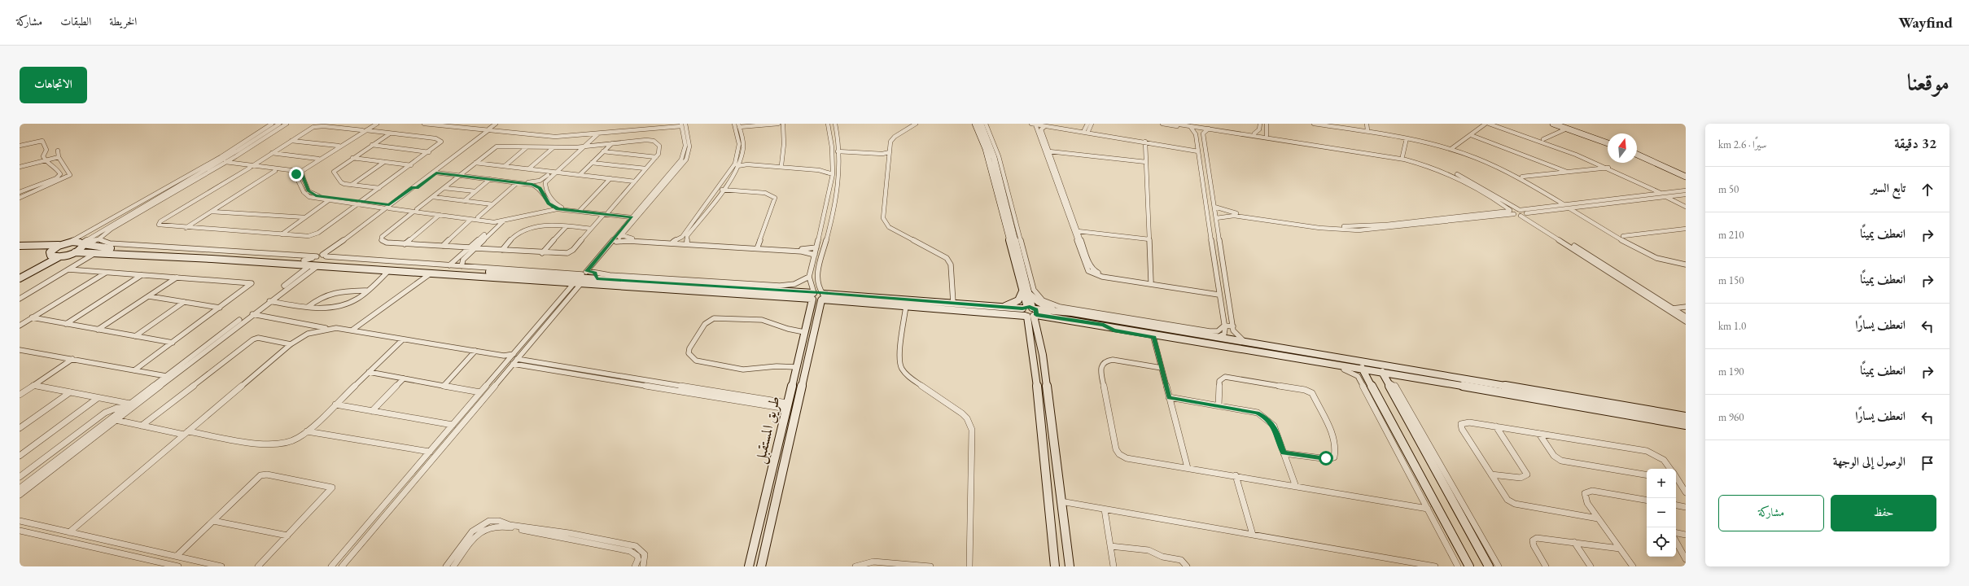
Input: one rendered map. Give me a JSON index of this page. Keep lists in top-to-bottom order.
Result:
{
  "streets": {
    "street": ["طريق المستقبل"]
  },
  "north": "top",
  "page": {
    "header": "Wayfind",
    "nav": ["الخريطة", "الطبقات", "مشاركة"],
    "title": "موقعنا",
    "buttons": [
      "الاتجاهات",
      ["حفظ", "مشاركة"]
    ],
    "heading": ["32 دقيقة", "سيرًا · 2.6 km"],
    "list": [
      ["تابع السير", "50 m"],
      ["انعطف يمينًا", "210 m"],
      ["انعطف يمينًا", "150 m"],
      ["انعطف يسارًا", "1.0 km"],
      ["انعطف يمينًا", "190 m"],
      ["انعطف يسارًا", "960 m"],
      "الوصول إلى الوجهة"
    ],
    "map_buttons": ["+", "−"]
  }
}
